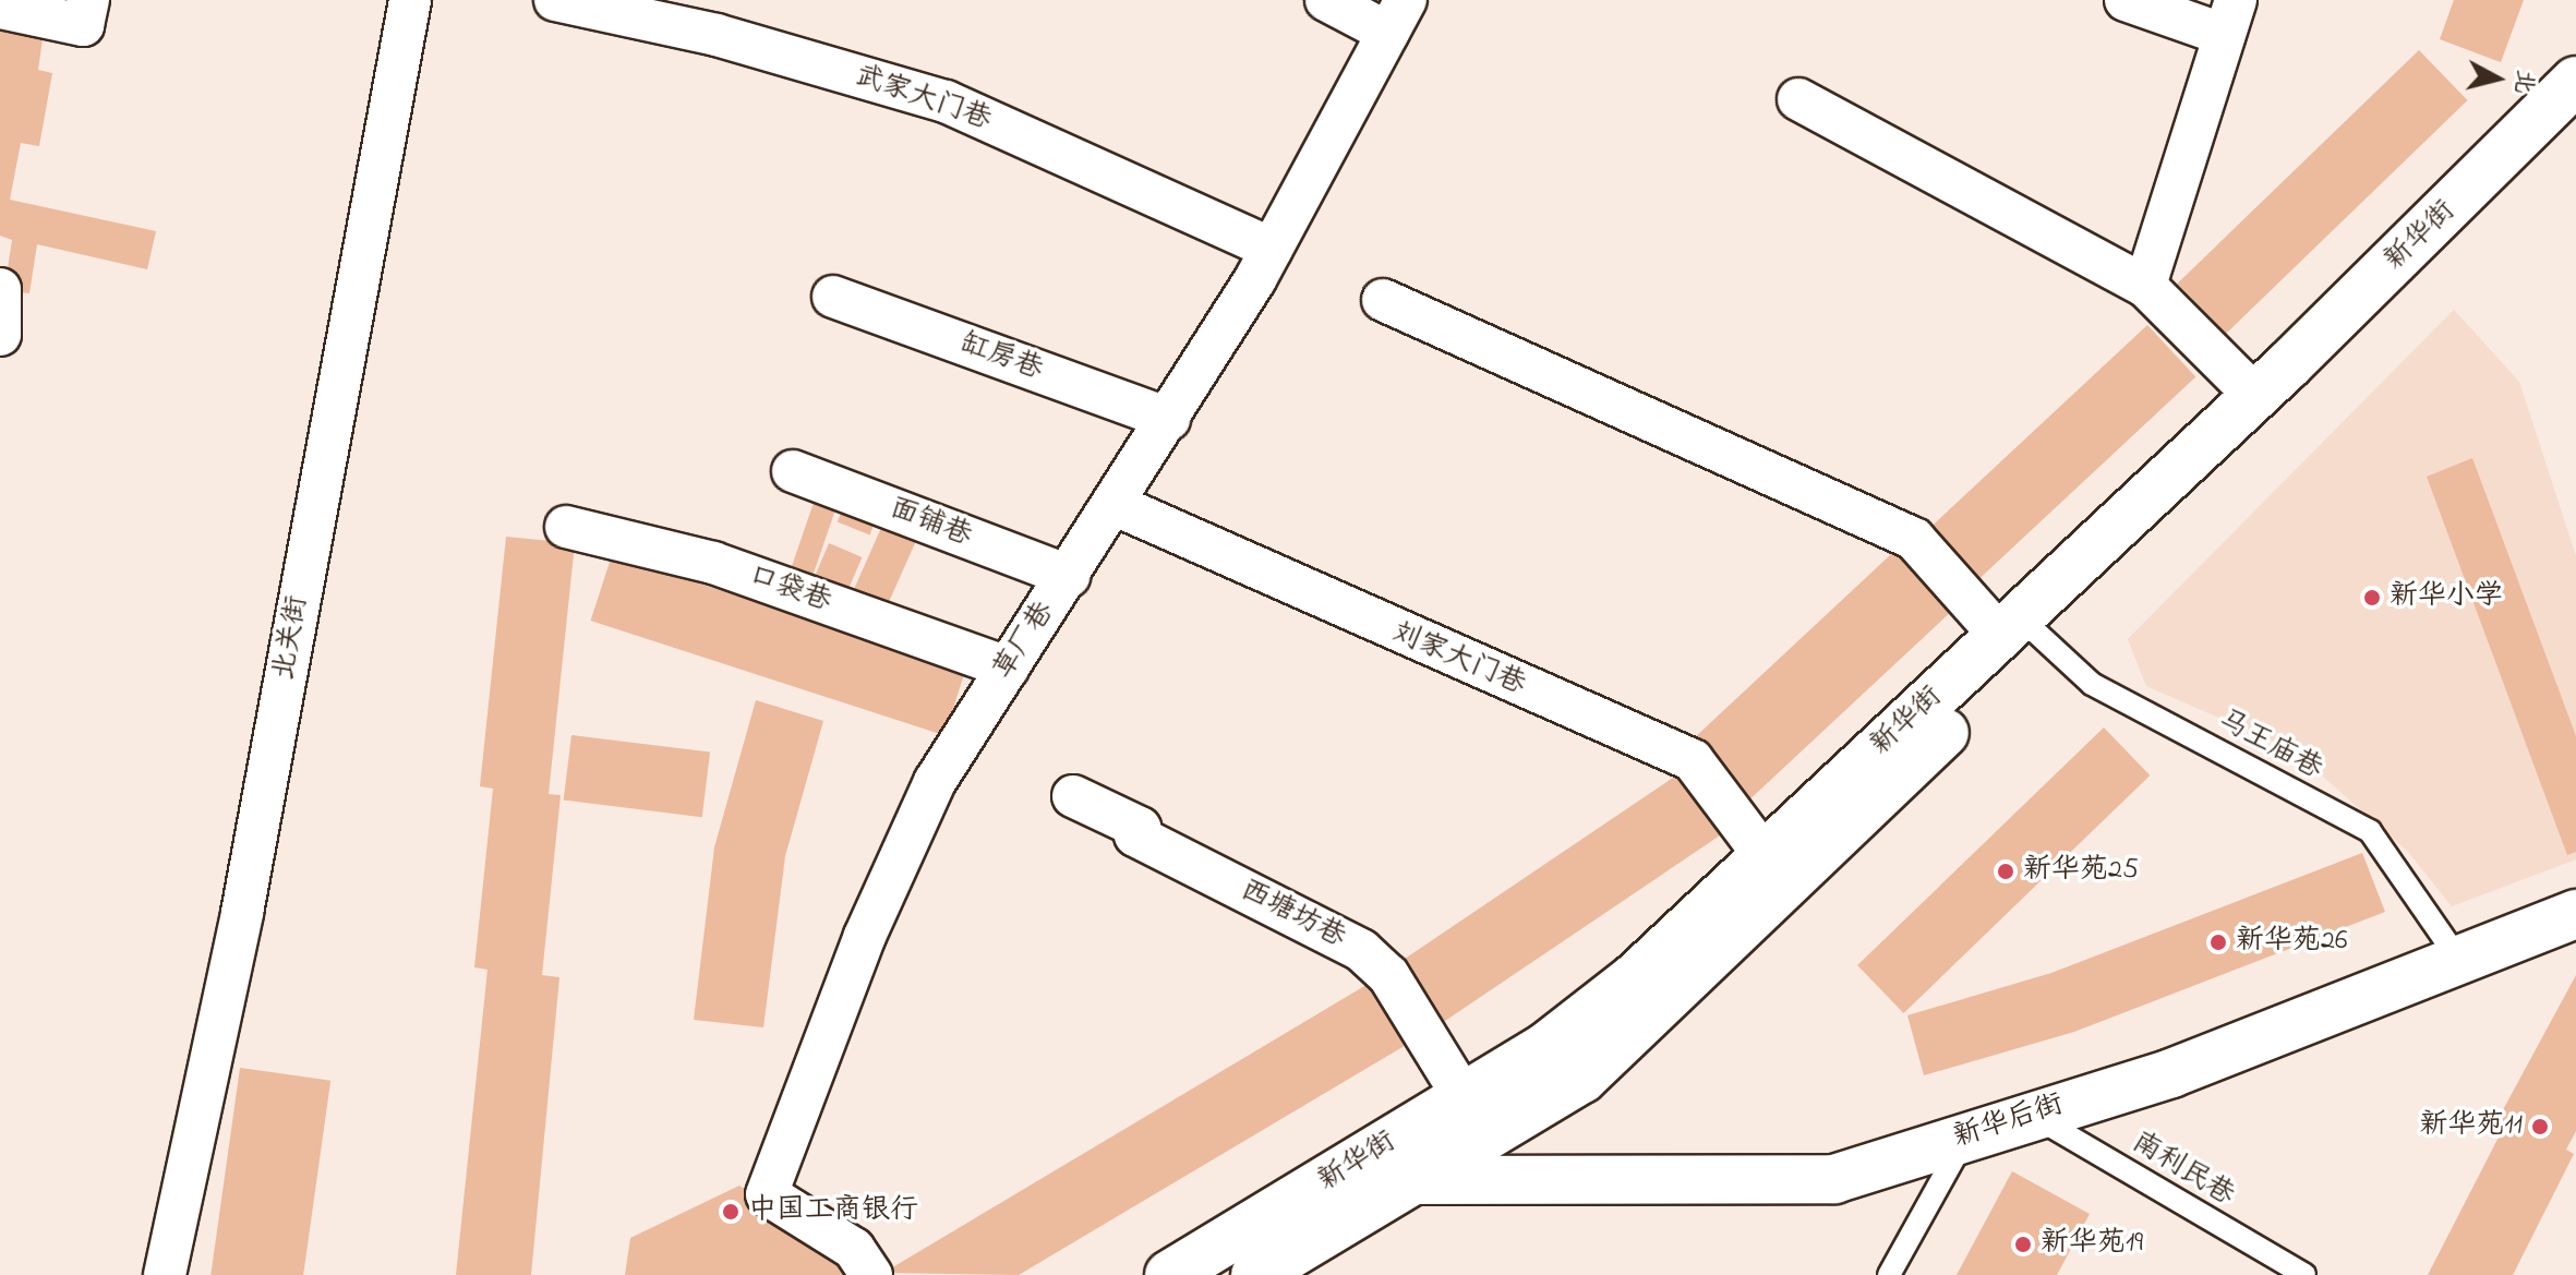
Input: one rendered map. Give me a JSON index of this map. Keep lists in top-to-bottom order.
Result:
{
  "streets": {
    "main road": ["新华街", "新华后街"],
    "street": [
      "武家大门巷",
      "缸房巷",
      "面铺巷",
      "口袋巷",
      "北关街",
      "草厂巷",
      "刘家大门巷",
      "西塘坊巷"
    ],
    "lane": ["马王庙巷", "南利民巷"]
  },
  "crossings": [
    ["武家大门巷", "草厂巷"],
    ["新华街", "刘家大门巷"],
    ["新华街", "马王庙巷"],
    ["新华街", "西塘坊巷"],
    ["新华街", "新华后街"],
    ["缸房巷", "草厂巷"],
    ["面铺巷", "草厂巷"],
    ["口袋巷", "草厂巷"],
    ["草厂巷", "刘家大门巷"],
    ["马王庙巷", "新华后街"],
    ["新华后街", "南利民巷"]
  ],
  "places": [
    "新华小学",
    "新华苑25",
    "新华苑26",
    "新华苑11",
    "中国工商银行",
    "新华苑19"
  ],
  "north": "right"
}
